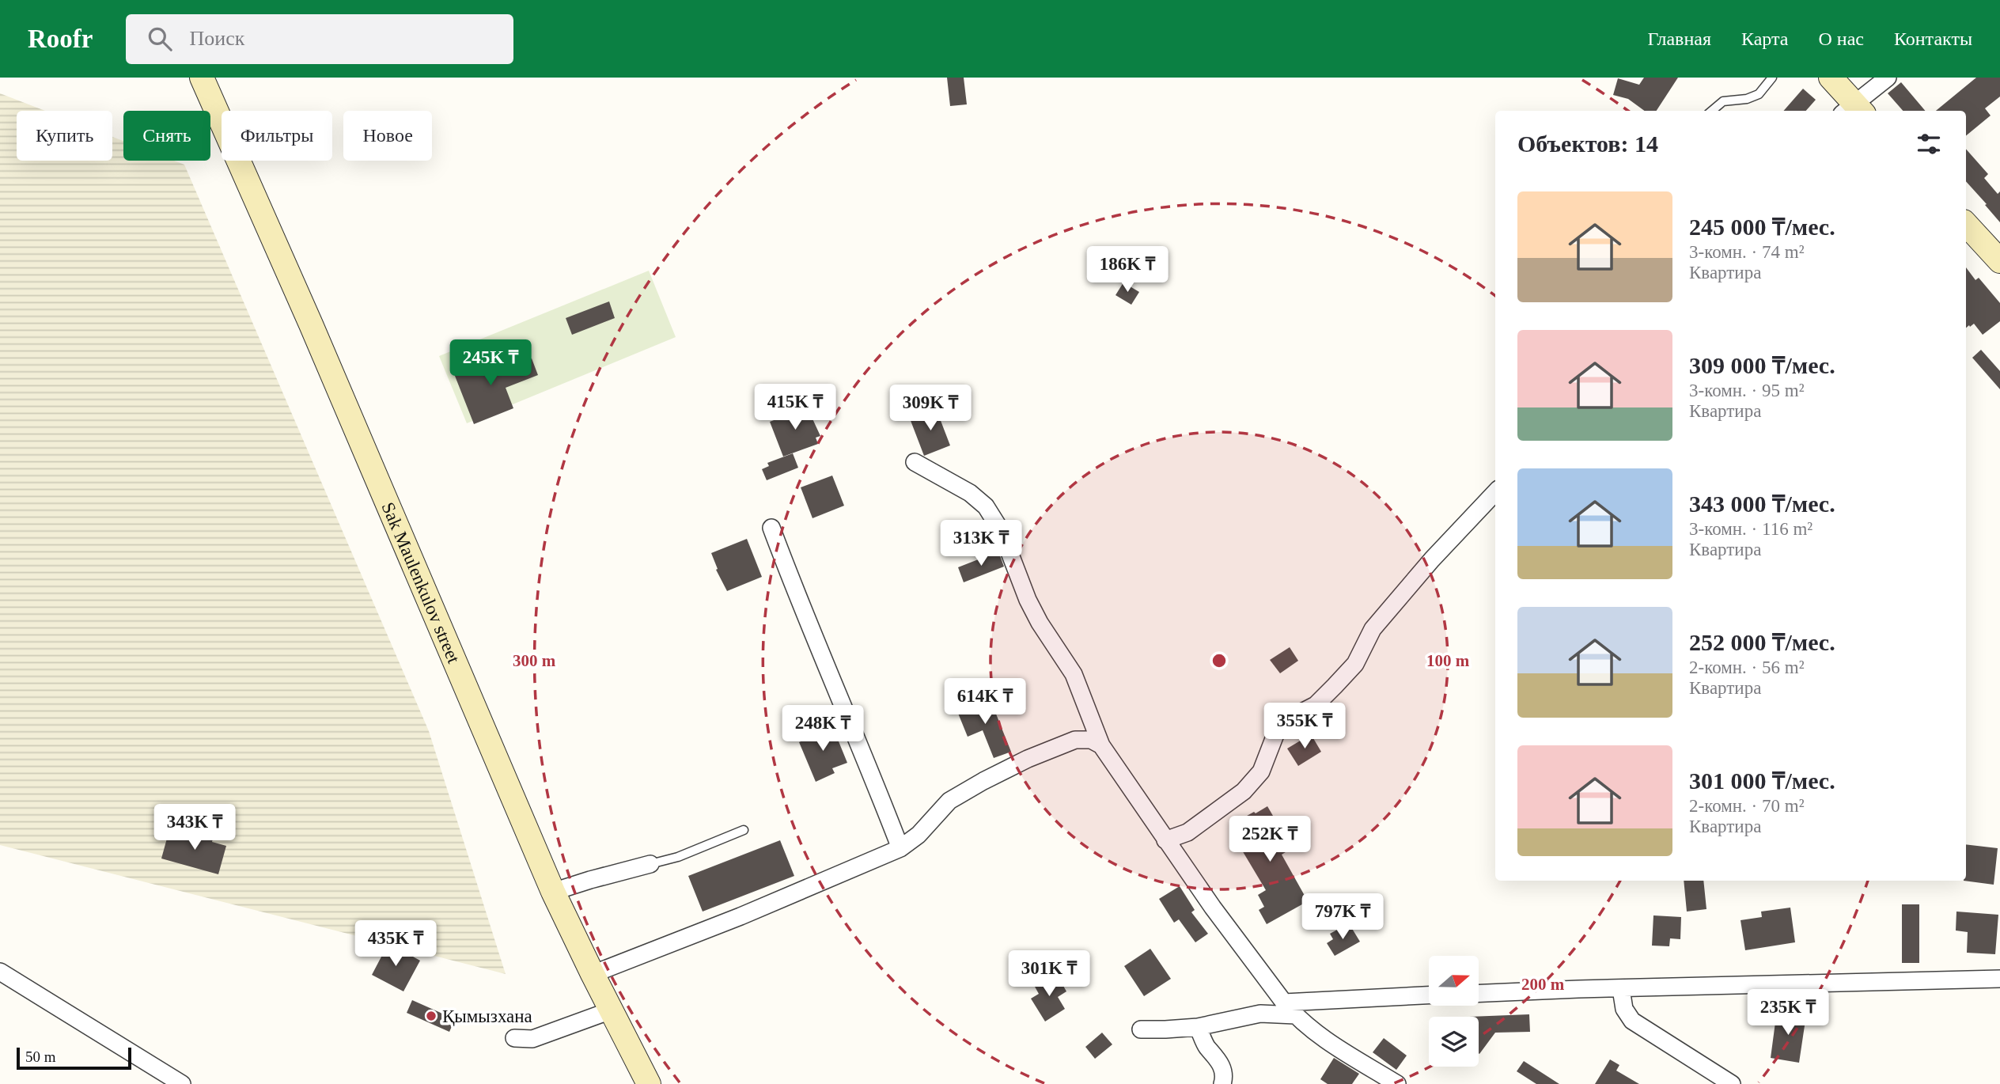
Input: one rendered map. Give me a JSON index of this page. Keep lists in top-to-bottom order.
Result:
{
  "streets": {
    "main road": ["Sak Maulenkulov street"]
  },
  "places": ["Қымызхана"],
  "scale_bar": "50 m",
  "north": "right",
  "page": {
    "header": "Roofr",
    "search": "Поиск",
    "nav": [
      "Главная",
      "Карта",
      "О нас",
      "Контакты"
    ],
    "chip": [
      "Купить",
      "Снять",
      "Фильтры",
      "Новое"
    ],
    "heading": "Объектов: 14",
    "list": [
      {
        "name": "245 000 ₸/мес.",
        "note": "3-комн. · 74 m² · Квартира"
      },
      {
        "name": "309 000 ₸/мес.",
        "note": "3-комн. · 95 m² · Квартира"
      },
      {
        "name": "343 000 ₸/мес.",
        "note": "3-комн. · 116 m² · Квартира"
      },
      {
        "name": "252 000 ₸/мес.",
        "note": "2-комн. · 56 m² · Квартира"
      },
      {
        "name": "301 000 ₸/мес.",
        "note": "2-комн. · 70 m² · Квартира"
      }
    ],
    "price": [
      "186K ₸",
      "245K ₸",
      "415K ₸",
      "309K ₸",
      "313K ₸",
      "614K ₸",
      "355K ₸",
      "248K ₸",
      "343K ₸",
      "252K ₸",
      "797K ₸",
      "435K ₸",
      "301K ₸",
      "235K ₸"
    ],
    "scale": "50 m"
  },
  "rings": ["100 m", "300 m", "200 m"]
}
